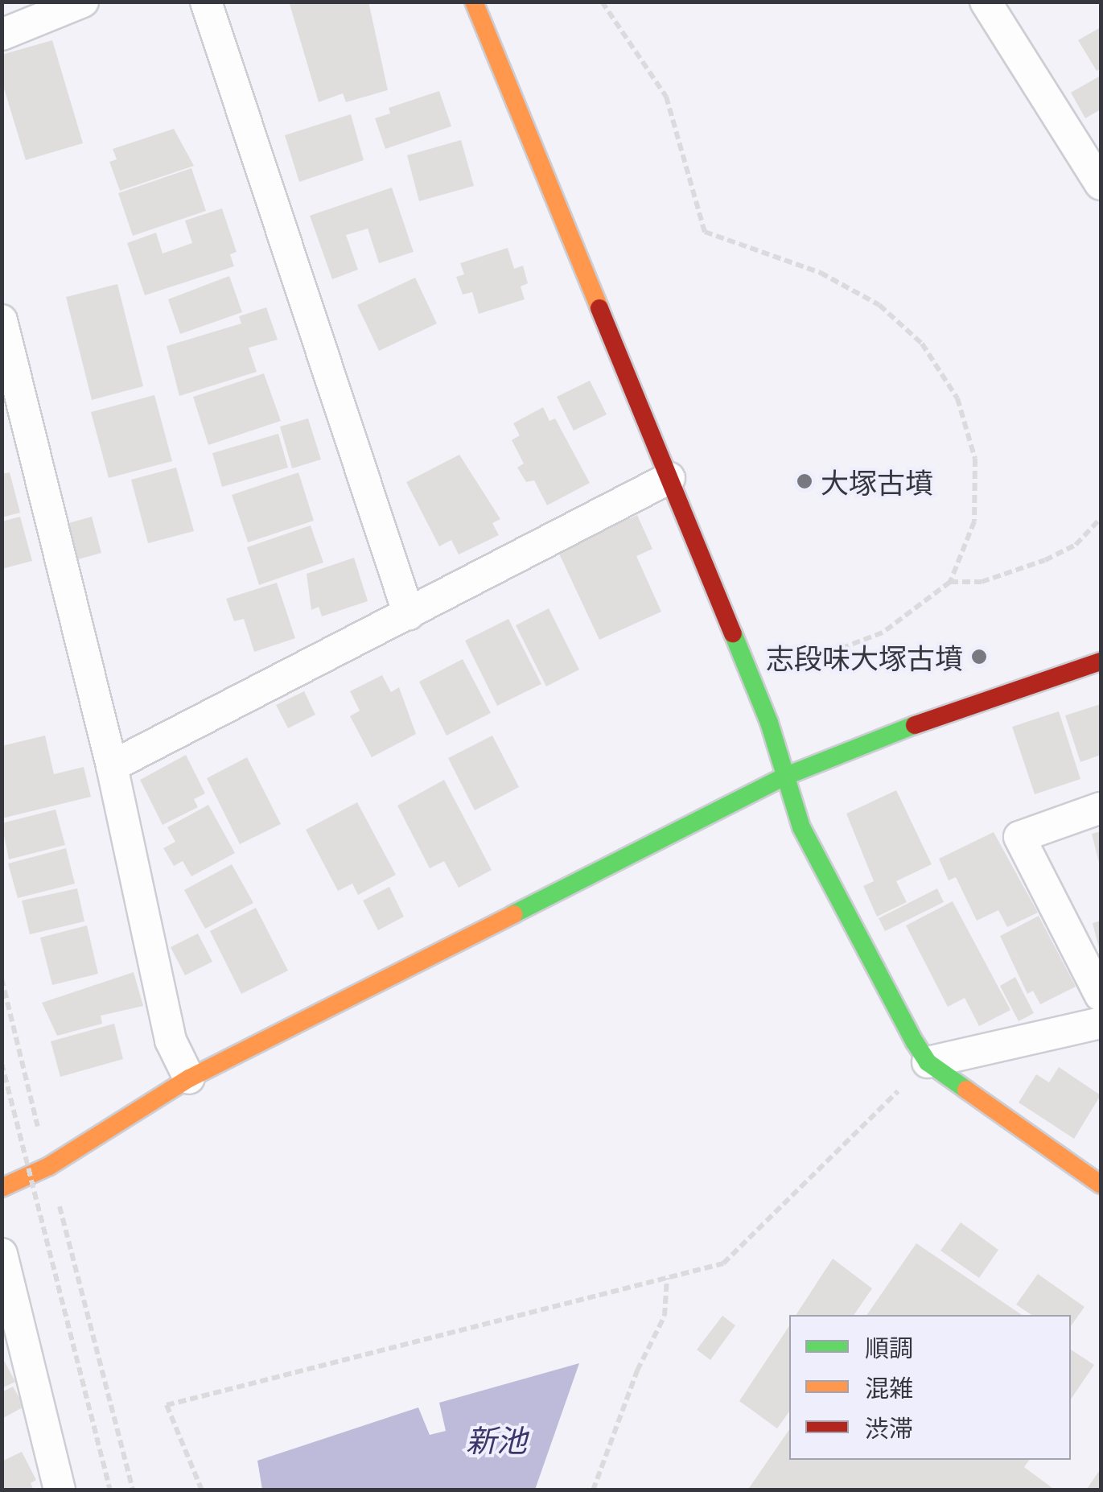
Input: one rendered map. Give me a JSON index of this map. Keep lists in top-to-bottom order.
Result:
{
  "water": ["新池"],
  "places": ["大塚古墳", "志段味大塚古墳"],
  "legend": ["順調", "混雑", "渋滞"]
}
